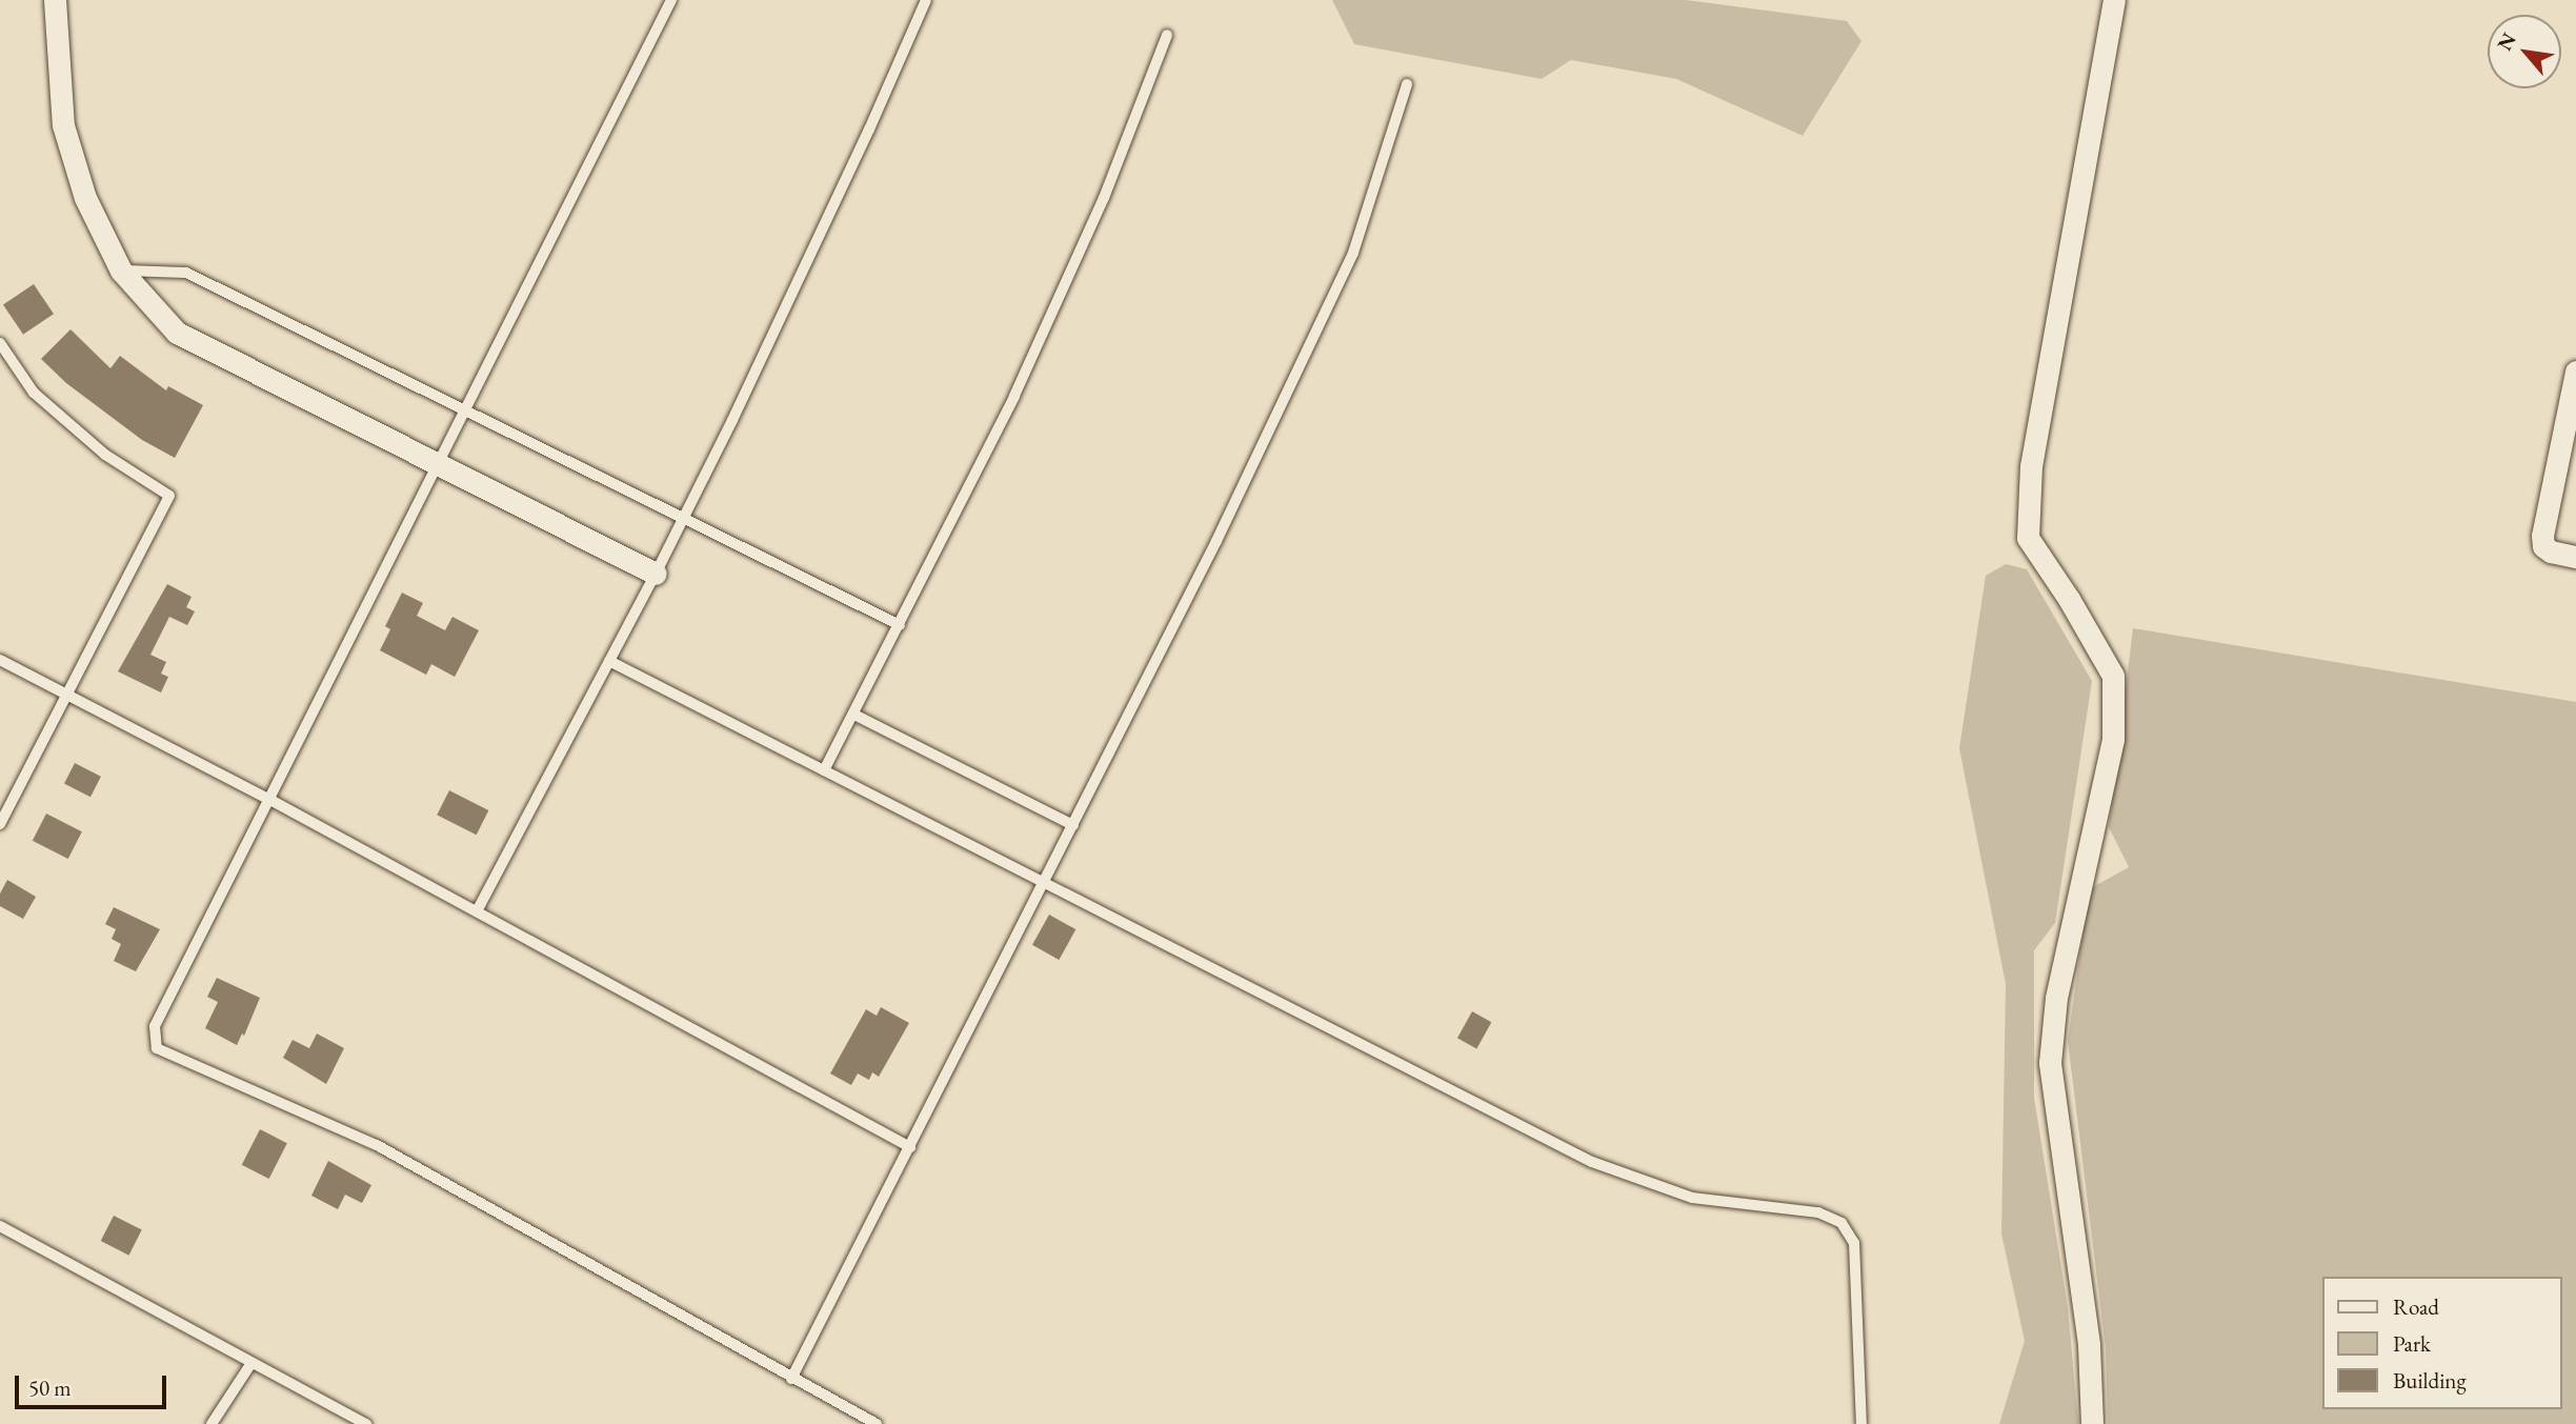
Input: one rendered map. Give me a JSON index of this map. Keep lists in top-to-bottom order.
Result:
{
  "legend": ["Road", "Park", "Building"],
  "scale_bar": "50 m",
  "north": "top left"
}
